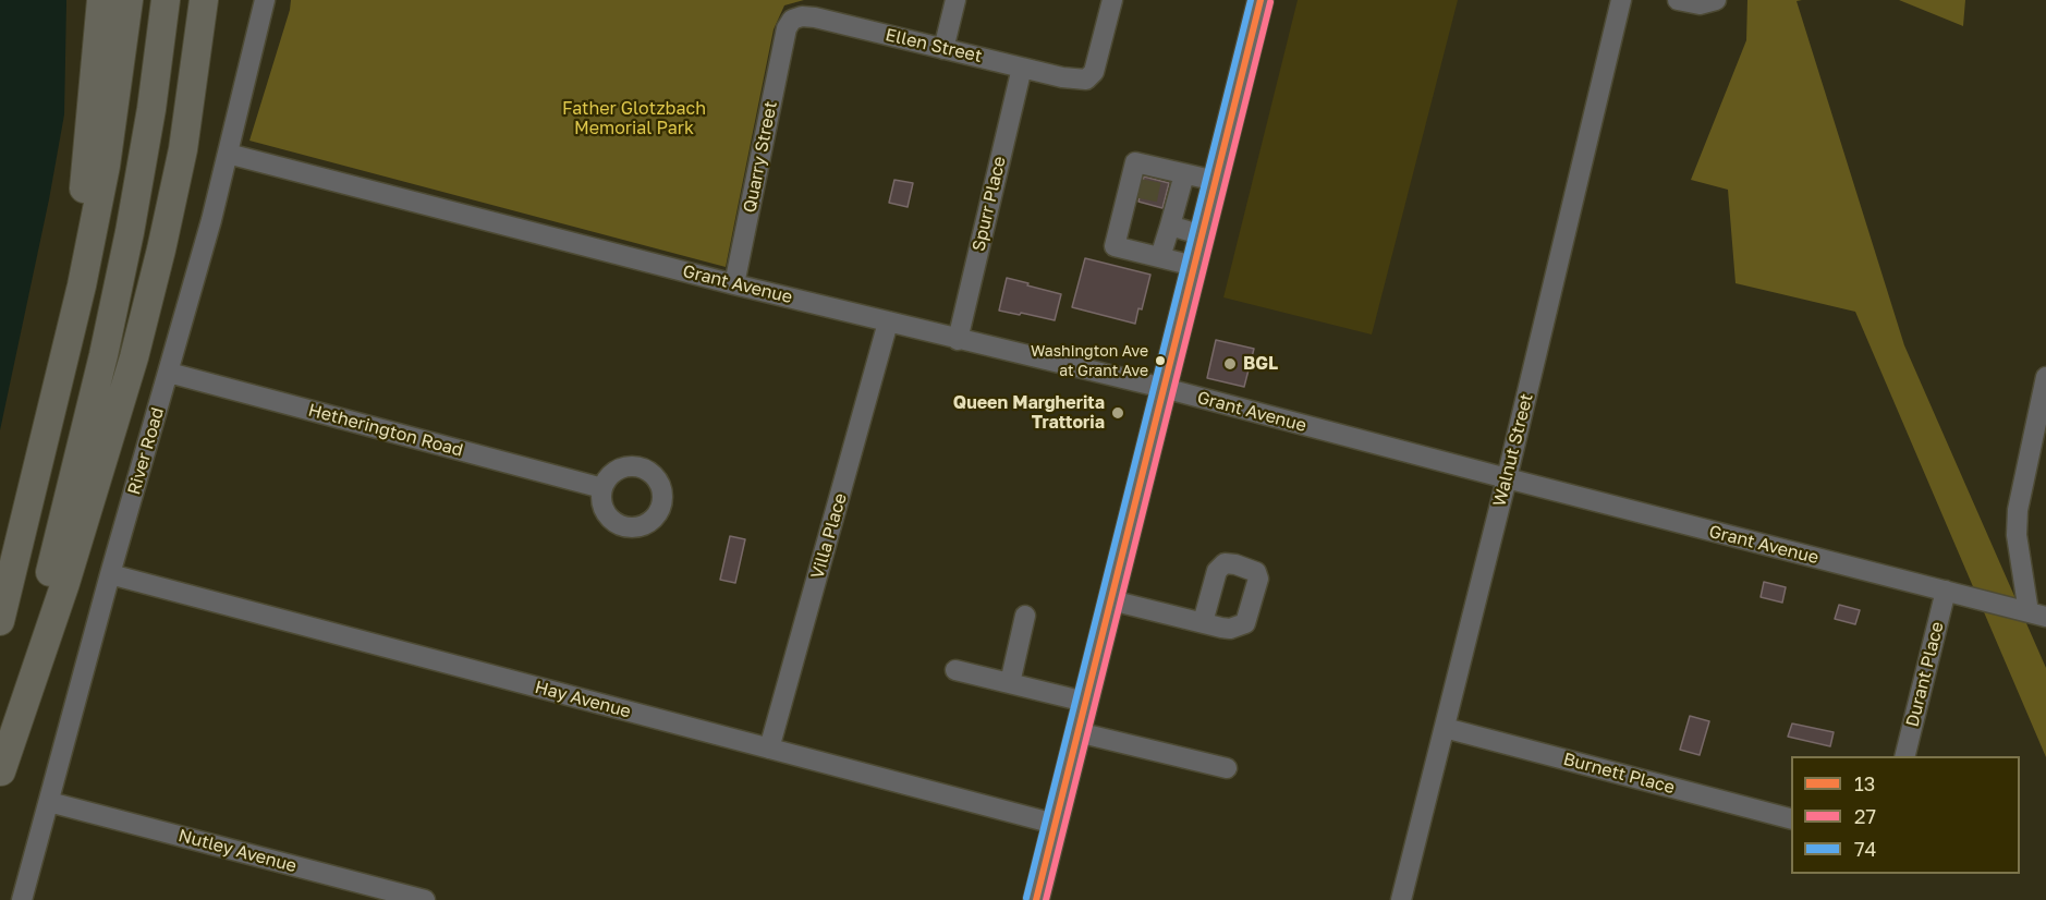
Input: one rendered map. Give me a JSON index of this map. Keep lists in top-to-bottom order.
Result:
{
  "streets": {
    "street": [
      "Ellen Street",
      "Quarry Street",
      "Spurr Place",
      "Grant Avenue",
      "Hetherington Road",
      "Walnut Street",
      "River Road",
      "Villa Place",
      "Durant Place",
      "Hay Avenue",
      "Burnett Place",
      "Nutley Avenue"
    ]
  },
  "crossings": [
    ["Ellen Street", "Quarry Street"],
    ["Ellen Street", "Spurr Place"],
    ["Quarry Street", "Grant Avenue"],
    ["Spurr Place", "Grant Avenue"],
    ["Grant Avenue", "Walnut Street"],
    ["Grant Avenue", "River Road"],
    ["Grant Avenue", "Villa Place"],
    ["Grant Avenue", "Durant Place"],
    ["Hetherington Road", "River Road"],
    ["Walnut Street", "Burnett Place"],
    ["River Road", "Hay Avenue"],
    ["River Road", "Nutley Avenue"],
    ["Villa Place", "Hay Avenue"]
  ],
  "parks": ["Father Glotzbach Memorial Park"],
  "places": ["Washington Ave at Grant Ave", "BGL", "Queen Margherita Trattoria"],
  "lines": ["transit line 13", "transit line 74", "transit line 27"],
  "legend": ["13", "27", "74"]
}
